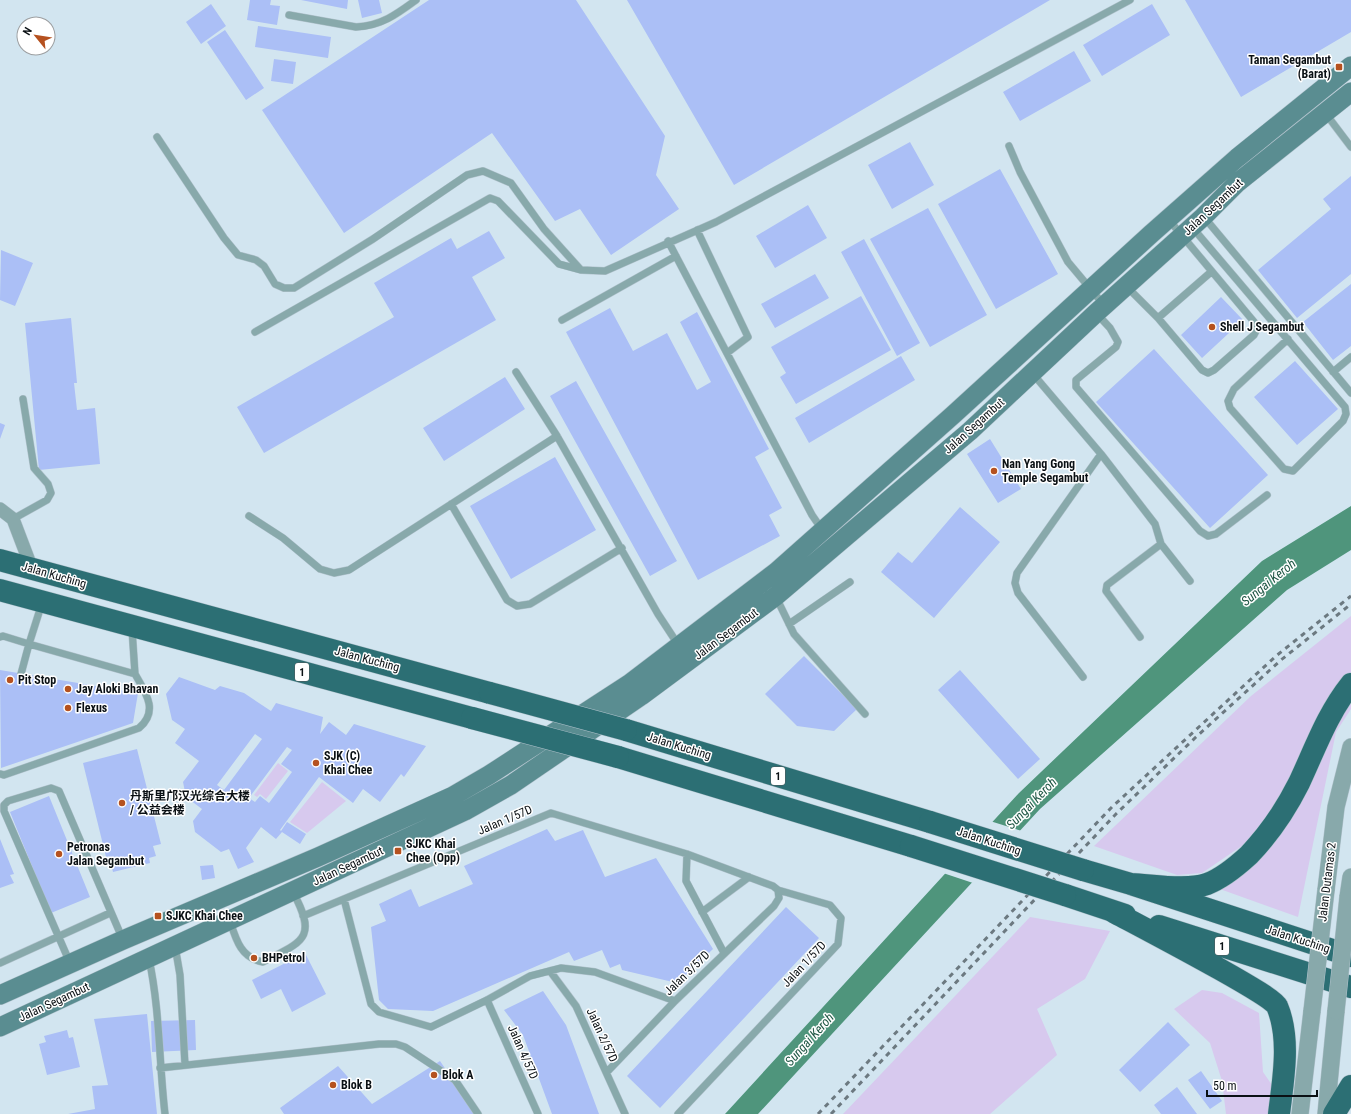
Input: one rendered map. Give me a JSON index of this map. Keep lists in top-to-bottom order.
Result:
{
  "streets": {
    "highway": ["Jalan Kuching", "1"],
    "main road": ["Jalan Segambut"],
    "street": ["Jalan Dutamas 2"],
    "lane": [
      "Jalan 1/57D",
      "Jalan 3/57D",
      "Jalan 2/57D",
      "Jalan 4/57D"
    ]
  },
  "crossings": [
    ["Jalan 1/57D", "Jalan 3/57D"],
    ["Jalan 3/57D", "Jalan 2/57D"]
  ],
  "water": ["Sungai Keroh"],
  "places": {
    "transit": ["Taman Segambut (Barat)", "SJKC Khai Chee (Opp)", "SJKC Khai Chee"],
    "other": [
      "Shell J Segambut",
      "Nan Yang Gong Temple Segambut",
      "Pit Stop",
      "Jay Aloki Bhavan",
      "Flexus",
      "SJK (C) Khai Chee",
      "丹斯里邝汉光综合大楼 / 公益会楼",
      "Petronas Jalan Segambut",
      "BHPetrol",
      "Blok A",
      "Blok B"
    ]
  },
  "scale_bar": "50 m",
  "north": "top left"
}
